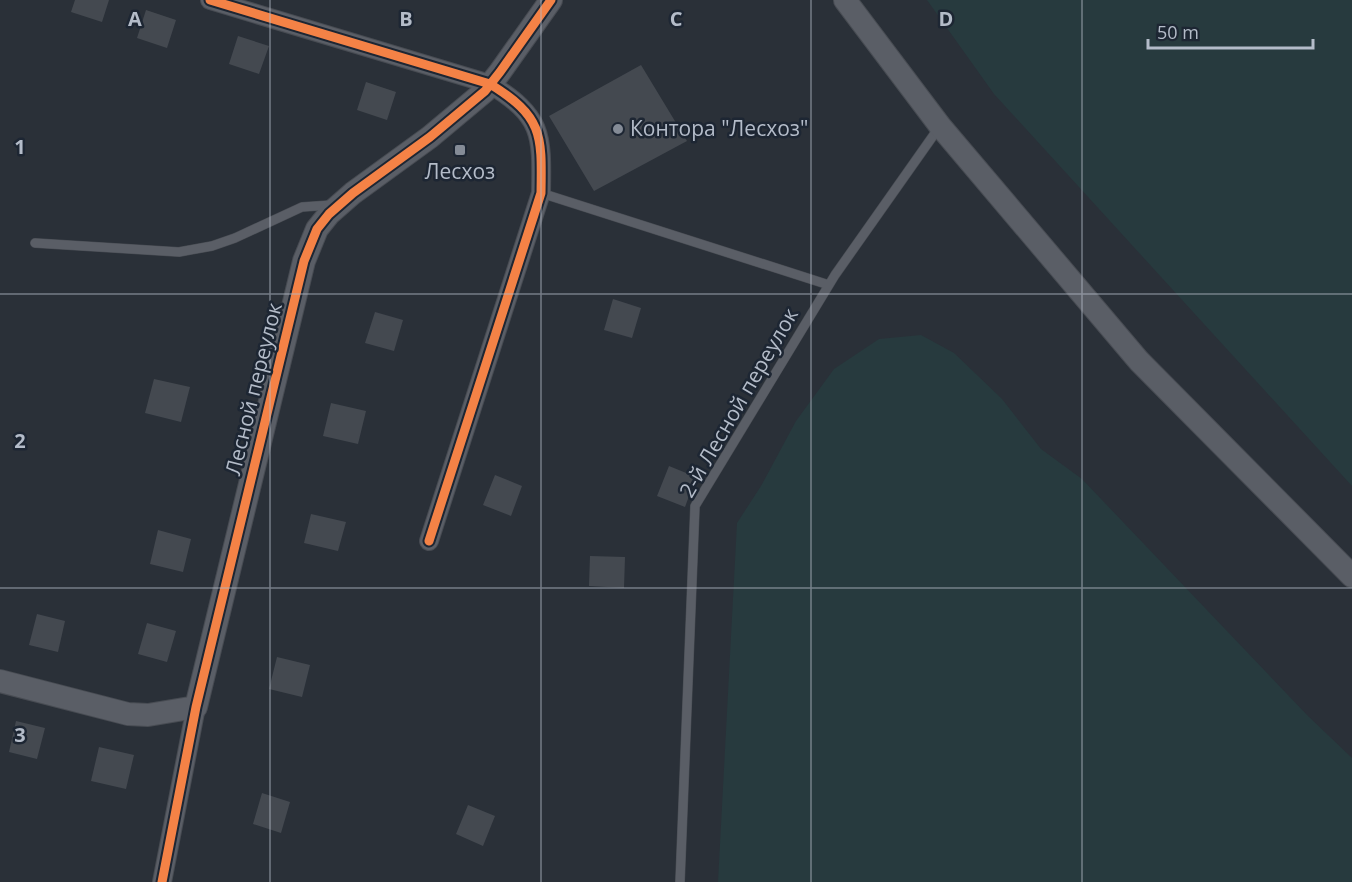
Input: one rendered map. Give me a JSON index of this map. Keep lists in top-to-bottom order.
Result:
{
  "streets": {
    "street": ["Лесной переулок"],
    "lane": ["2-й Лесной переулок"]
  },
  "places": {
    "other": ["Контора \"Лесхоз\""],
    "transit": ["Лесхоз"]
  },
  "scale_bar": "50 m",
  "grid": {
    "columns": [
      "A",
      "B",
      "C",
      "D"
    ],
    "rows": ["1", "2", "3"]
  }
}
